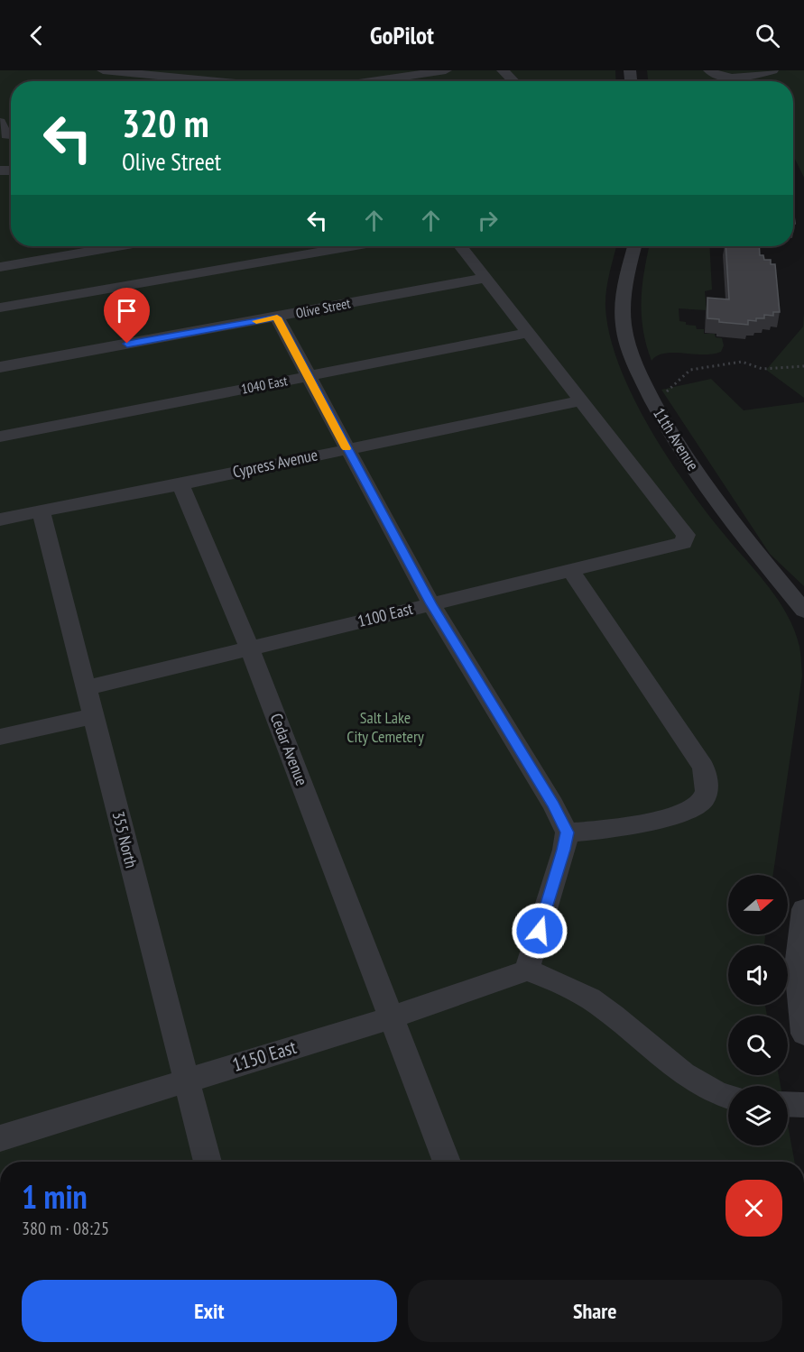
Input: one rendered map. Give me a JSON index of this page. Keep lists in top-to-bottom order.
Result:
{
  "streets": {
    "street": [
      "Olive Street",
      "1040 East",
      "11th Avenue",
      "Cypress Avenue",
      "1100 East",
      "Cedar Avenue",
      "355 North",
      "1150 East"
    ]
  },
  "crossings": [
    ["Cypress Avenue", "1100 East"],
    ["Cypress Avenue", "Cedar Avenue"],
    ["Cypress Avenue", "355 North"],
    ["1100 East", "Cedar Avenue"],
    ["1100 East", "355 North"],
    ["Cedar Avenue", "1150 East"],
    ["355 North", "1150 East"]
  ],
  "parks": ["Salt Lake City Cemetery"],
  "north": "right",
  "page": {
    "header": "GoPilot",
    "turn": ["320 m", "Olive Street"],
    "heading": ["1 min", "380 m · 08:25"],
    "buttons": ["Exit", "Share"]
  }
}
